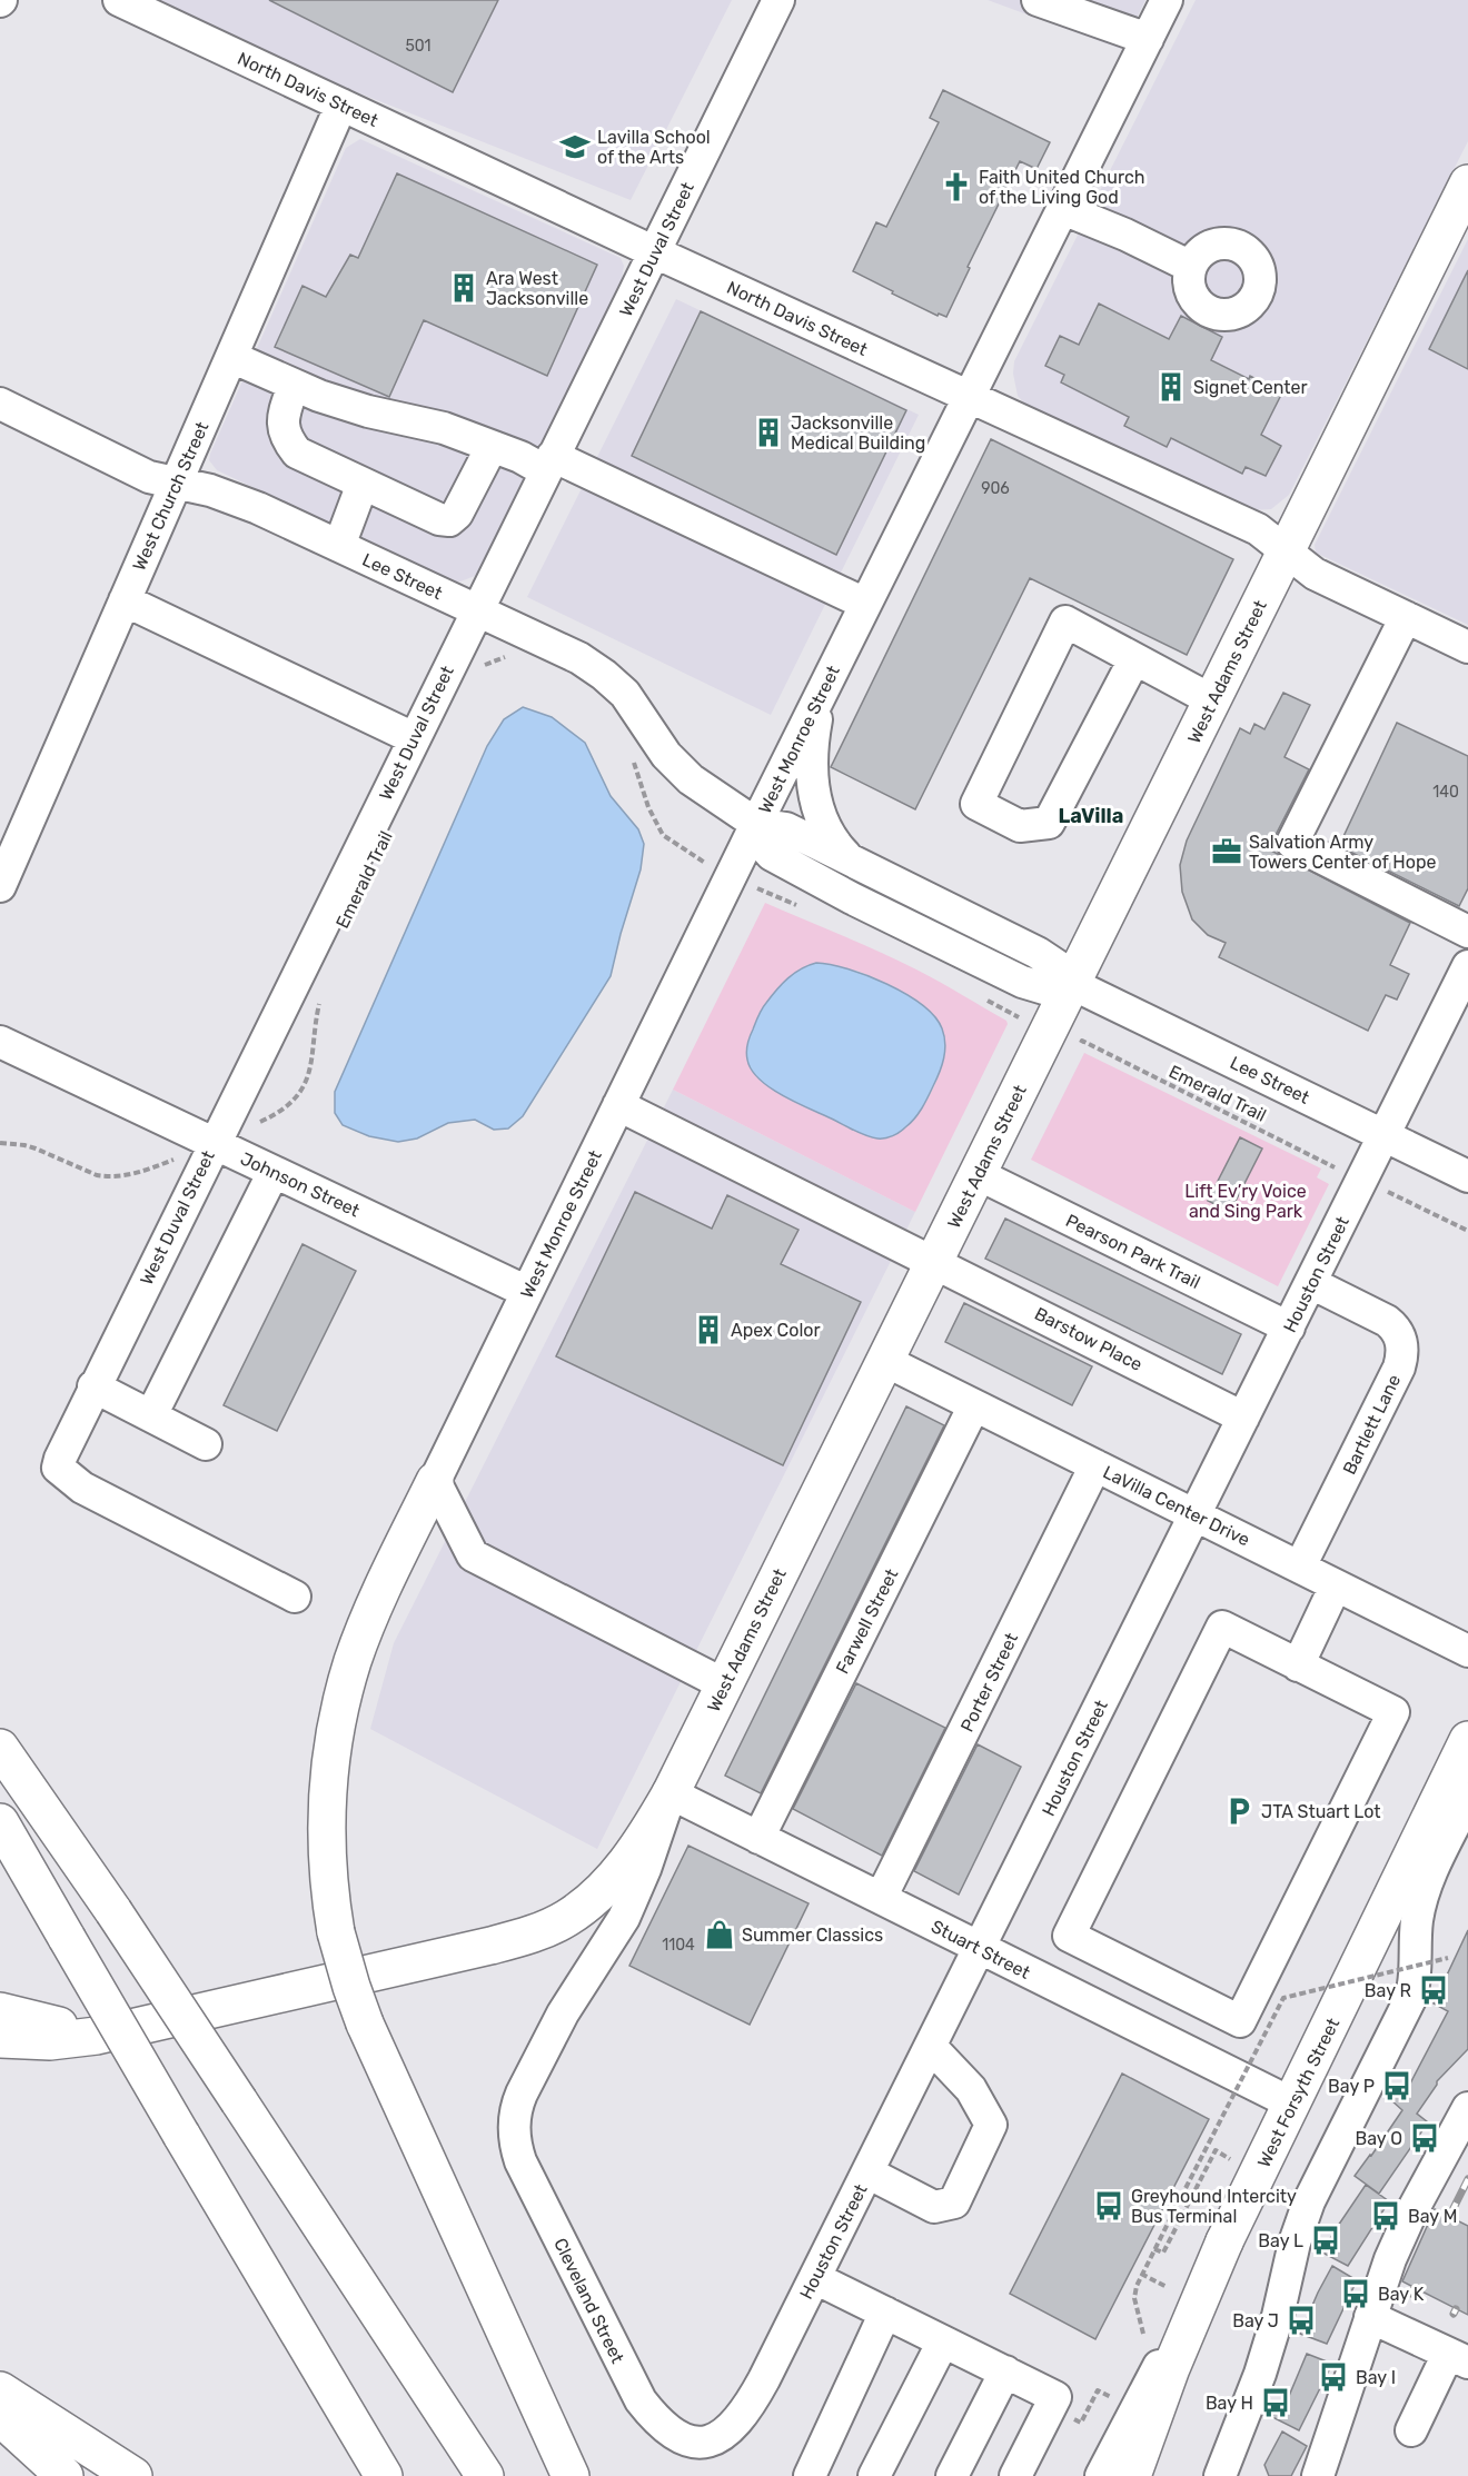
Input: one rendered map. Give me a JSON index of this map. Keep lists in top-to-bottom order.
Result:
{
  "streets": {
    "main road": ["West Adams Street", "West Forsyth Street"],
    "street": [
      "North Davis Street",
      "West Duval Street",
      "West Church Street",
      "Lee Street",
      "West Monroe Street",
      "Johnson Street",
      "Pearson Park Trail",
      "Houston Street",
      "Barstow Place",
      "Bartlett Lane",
      "LaVilla Center Drive",
      "Farwell Street",
      "Porter Street",
      "Stuart Street",
      "Cleveland Street"
    ],
    "path": ["Emerald Trail"]
  },
  "crossings": [
    ["North Davis Street", "West Duval Street"],
    ["North Davis Street", "West Church Street"],
    ["North Davis Street", "West Adams Street"],
    ["North Davis Street", "West Monroe Street"],
    ["West Duval Street", "Lee Street"],
    ["West Duval Street", "Johnson Street"],
    ["West Church Street", "Lee Street"],
    ["Lee Street", "West Adams Street"],
    ["Lee Street", "West Monroe Street"],
    ["Lee Street", "Houston Street"],
    ["West Adams Street", "Pearson Park Trail"],
    ["West Adams Street", "Barstow Place"],
    ["West Adams Street", "LaVilla Center Drive"],
    ["West Adams Street", "Stuart Street"],
    ["West Adams Street", "Cleveland Street"],
    ["West Monroe Street", "Johnson Street"],
    ["West Monroe Street", "Barstow Place"],
    ["Pearson Park Trail", "Houston Street"],
    ["Houston Street", "Barstow Place"],
    ["Houston Street", "Bartlett Lane"],
    ["Houston Street", "LaVilla Center Drive"],
    ["Houston Street", "Stuart Street"],
    ["Houston Street", "Cleveland Street"],
    ["Bartlett Lane", "LaVilla Center Drive"],
    ["LaVilla Center Drive", "Farwell Street"],
    ["LaVilla Center Drive", "Porter Street"],
    ["Farwell Street", "Stuart Street"],
    ["Porter Street", "Stuart Street"],
    ["Stuart Street", "West Forsyth Street"]
  ],
  "districts": ["LaVilla"],
  "parks": ["Lift Ev’ry Voice and Sing Park"],
  "places": {
    "school or university": ["Lavilla School of the Arts"],
    "church": ["Faith United Church of the Living God"],
    "building": [
      "Ara West Jacksonville",
      "Signet Center",
      "Jacksonville Medical Building",
      "Apex Color"
    ],
    "office": ["Salvation Army Towers Center of Hope"],
    "parking": ["JTA Stuart Lot"],
    "shop": ["Summer Classics"],
    "bus stop": [
      "Bay R",
      "Bay P",
      "Bay O",
      "Greyhound Intercity Bus Terminal",
      "Bay M",
      "Bay L",
      "Bay K",
      "Bay J",
      "Bay I",
      "Bay H"
    ]
  },
  "house_numbers": [
    "501",
    "906",
    "140",
    "1104"
  ]
}
